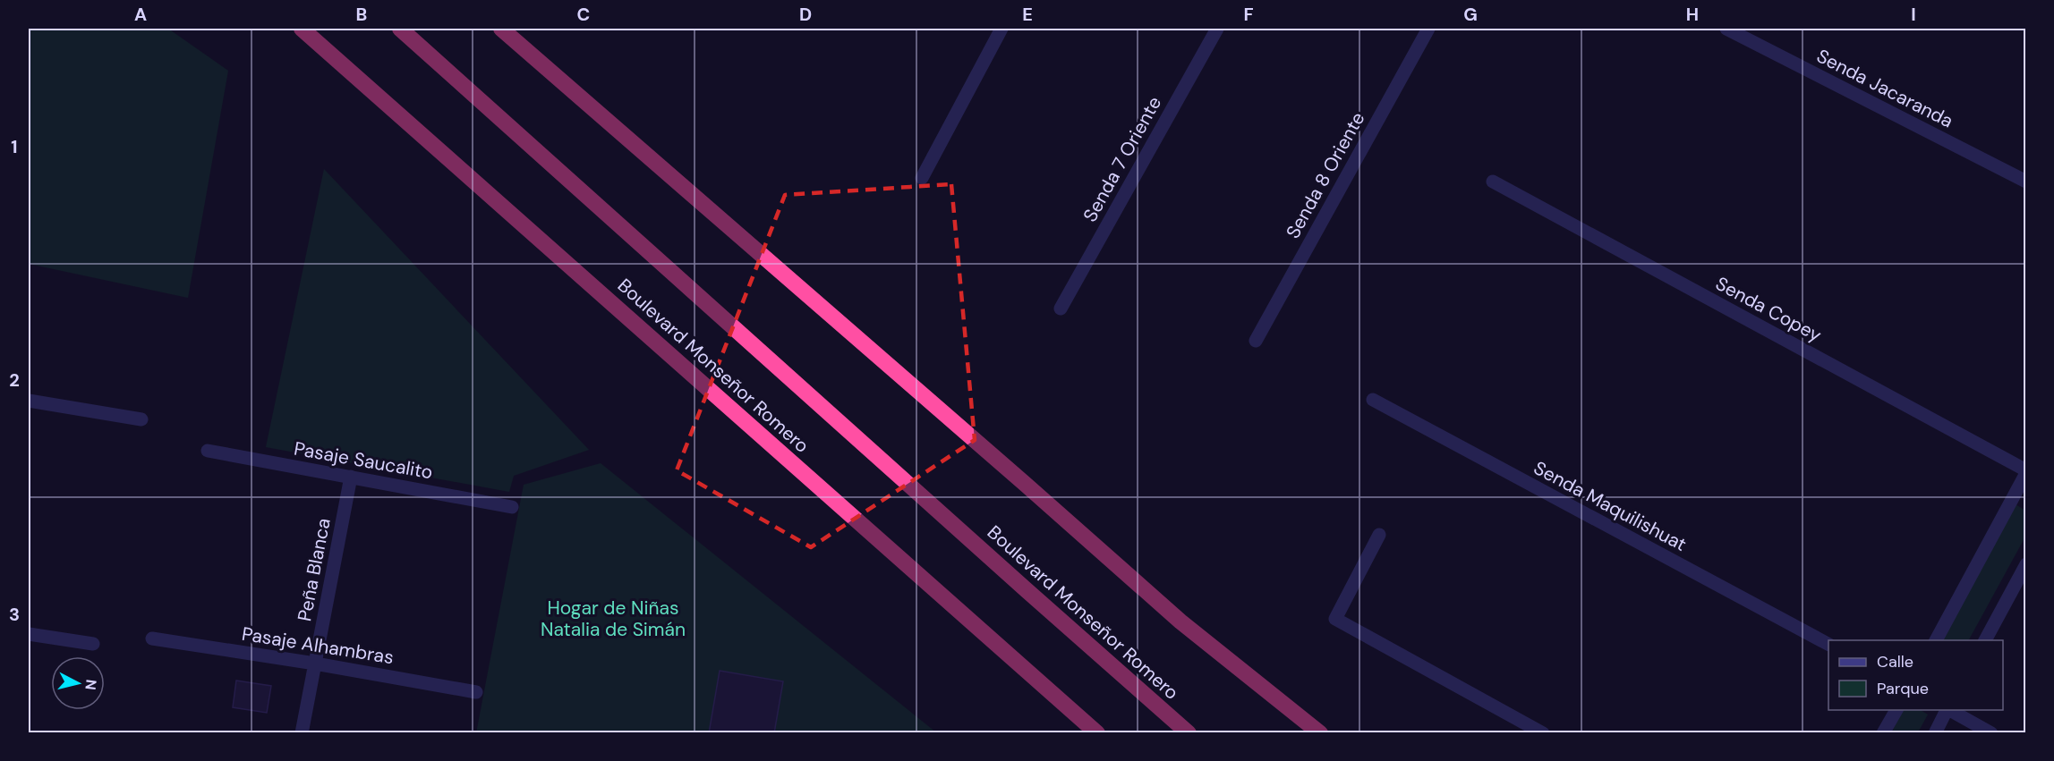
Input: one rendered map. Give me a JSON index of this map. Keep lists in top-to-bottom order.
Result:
{
  "streets": {
    "highway": ["Boulevard Monseñor Romero"],
    "street": [
      "Senda Jacaranda",
      "Senda 7 Oriente",
      "Senda 8 Oriente",
      "Senda Copey",
      "Pasaje Saucalito",
      "Senda Maquilishuat",
      "Peña Blanca",
      "Pasaje Alhambras"
    ]
  },
  "crossings": [
    ["Pasaje Saucalito", "Peña Blanca"],
    ["Peña Blanca", "Pasaje Alhambras"]
  ],
  "parks": ["Hogar de Niñas Natalia de Simán"],
  "legend": ["Calle", "Parque"],
  "north": "right",
  "grid": {
    "columns": [
      "A",
      "B",
      "C",
      "D",
      "E",
      "F",
      "G",
      "H",
      "I"
    ],
    "rows": ["1", "2", "3"]
  }
}
